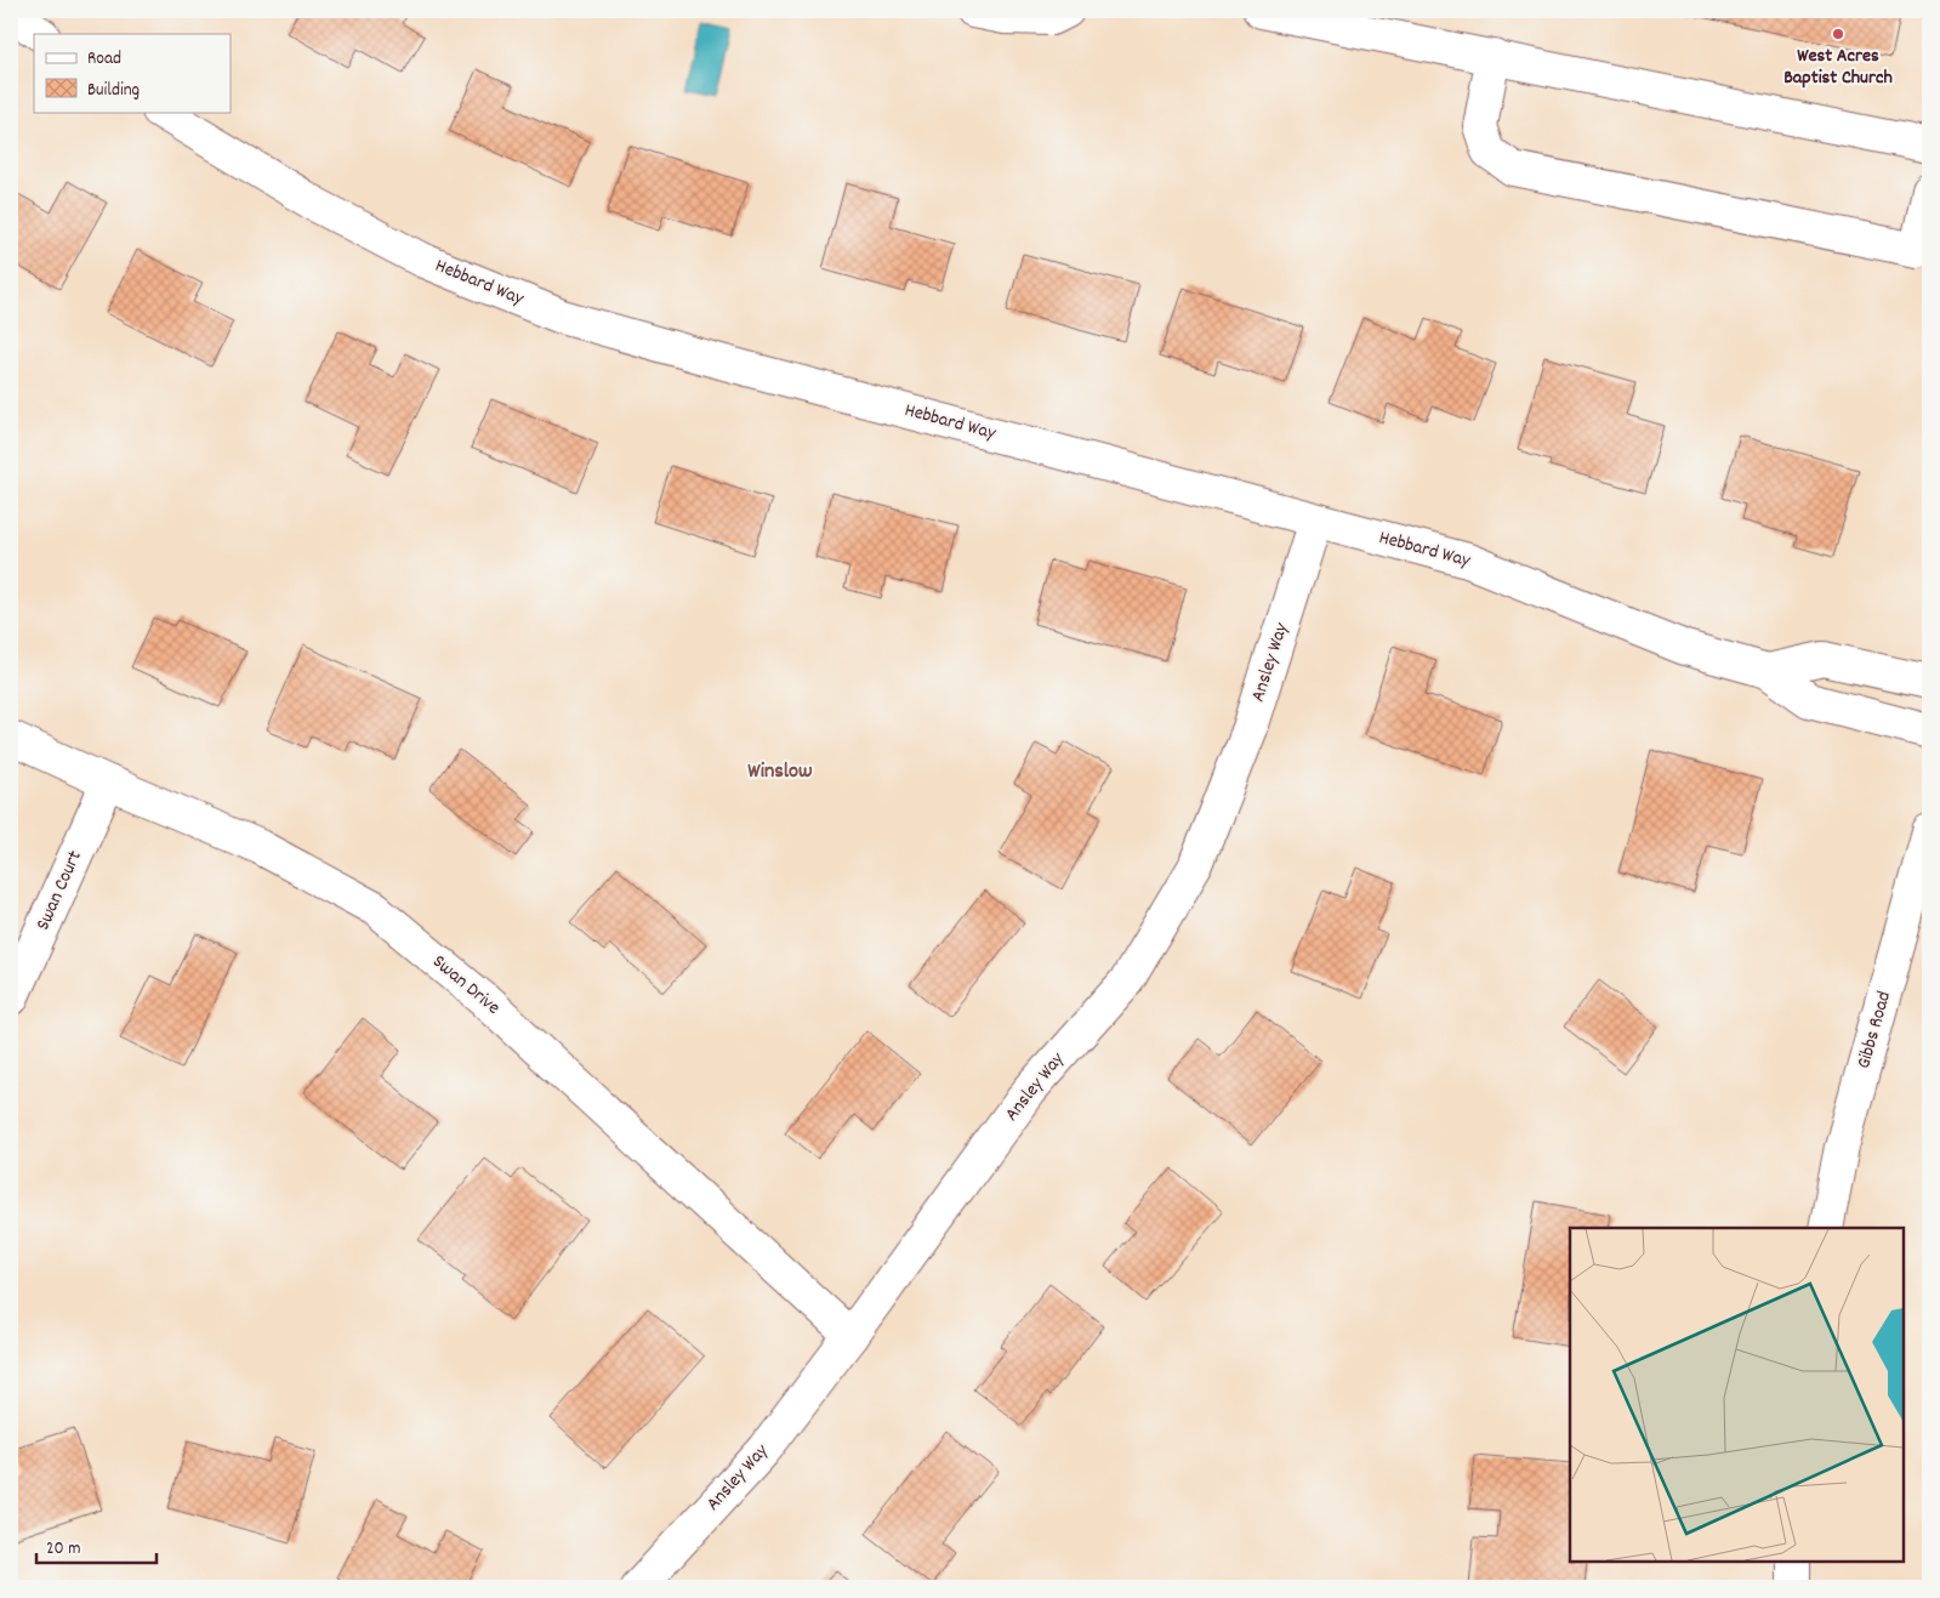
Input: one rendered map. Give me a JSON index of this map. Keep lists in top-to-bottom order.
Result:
{
  "streets": {
    "street": [
      "Hebbard Way",
      "Ansley Way",
      "Swan Court",
      "Swan Drive",
      "Gibbs Road"
    ]
  },
  "crossings": [
    ["Hebbard Way", "Ansley Way"],
    ["Ansley Way", "Swan Drive"],
    ["Swan Court", "Swan Drive"]
  ],
  "districts": ["Winslow"],
  "places": ["West Acres Baptist Church"],
  "legend": ["Road", "Building"],
  "scale_bar": "20 m"
}
